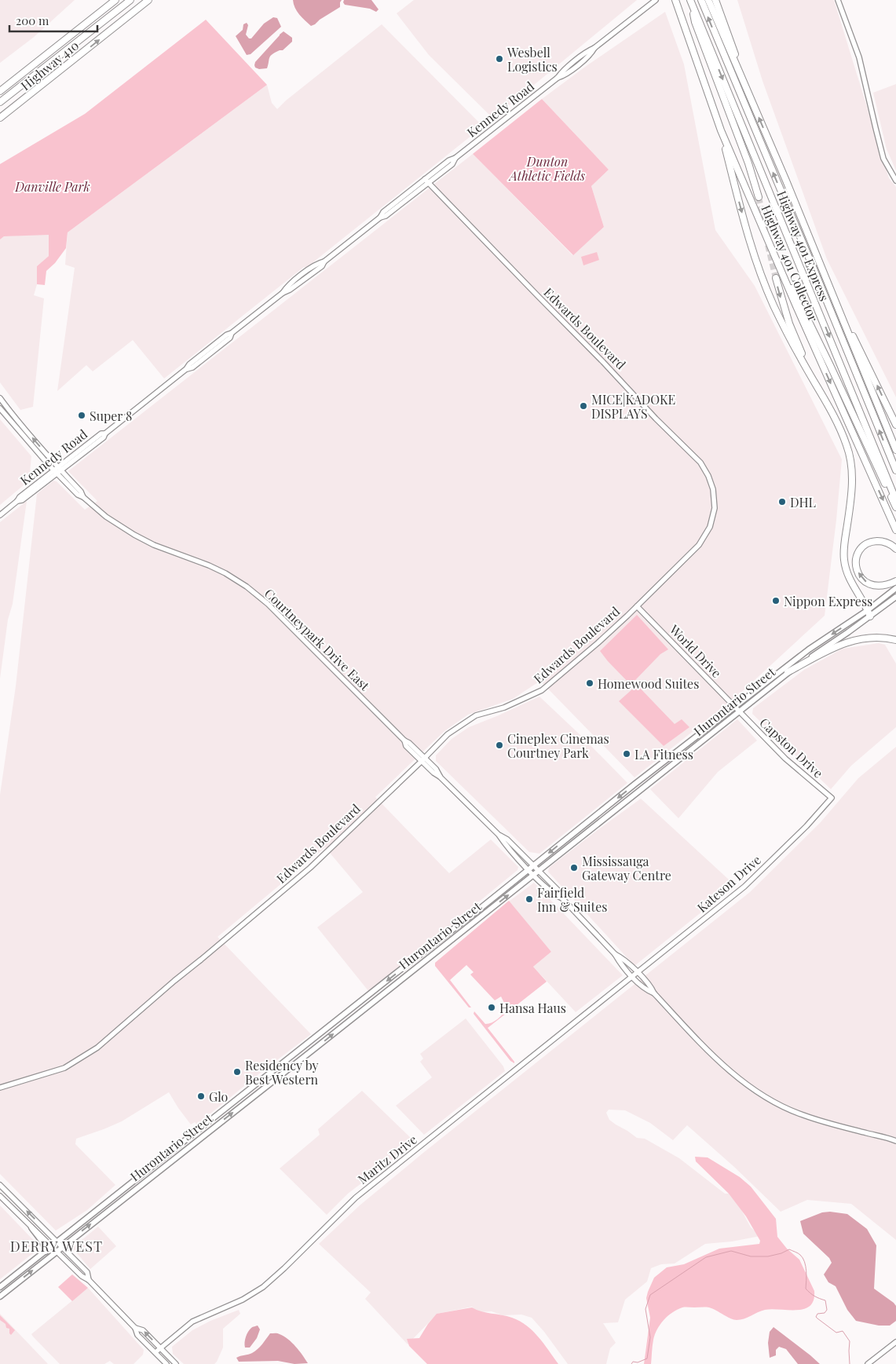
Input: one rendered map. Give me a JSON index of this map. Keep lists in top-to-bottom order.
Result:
{
  "streets": {
    "highway": ["Highway 410", "Highway 401 Express", "Highway 401 Collector"],
    "main road": [
      "Kennedy Road",
      "Edwards Boulevard",
      "Courtneypark Drive East",
      "World Drive",
      "Hurontario Street",
      "Capston Drive",
      "Kateson Drive",
      "Maritz Drive"
    ]
  },
  "crossings": [
    ["Kennedy Road", "Edwards Boulevard"],
    ["Kennedy Road", "Courtneypark Drive East"],
    ["Edwards Boulevard", "Courtneypark Drive East"],
    ["Edwards Boulevard", "World Drive"],
    ["Courtneypark Drive East", "Hurontario Street"],
    ["World Drive", "Hurontario Street"],
    ["World Drive", "Capston Drive"],
    ["Hurontario Street", "Capston Drive"],
    ["Capston Drive", "Kateson Drive"],
    ["Kateson Drive", "Maritz Drive"]
  ],
  "districts": ["DERRY WEST"],
  "parks": ["Dunton Athletic Fields", "Danville Park"],
  "places": [
    "Wesbell Logistics",
    "MICE|KADOKE DISPLAYS",
    "Super 8",
    "DHL",
    "Nippon Express",
    "Homewood Suites",
    "Cineplex Cinemas Courtney Park",
    "LA Fitness",
    "Mississauga Gateway Centre",
    "Fairfield Inn & Suites",
    "Hansa Haus",
    "Residency by Best Western",
    "Glo"
  ],
  "scale_bar": "200 m"
}
